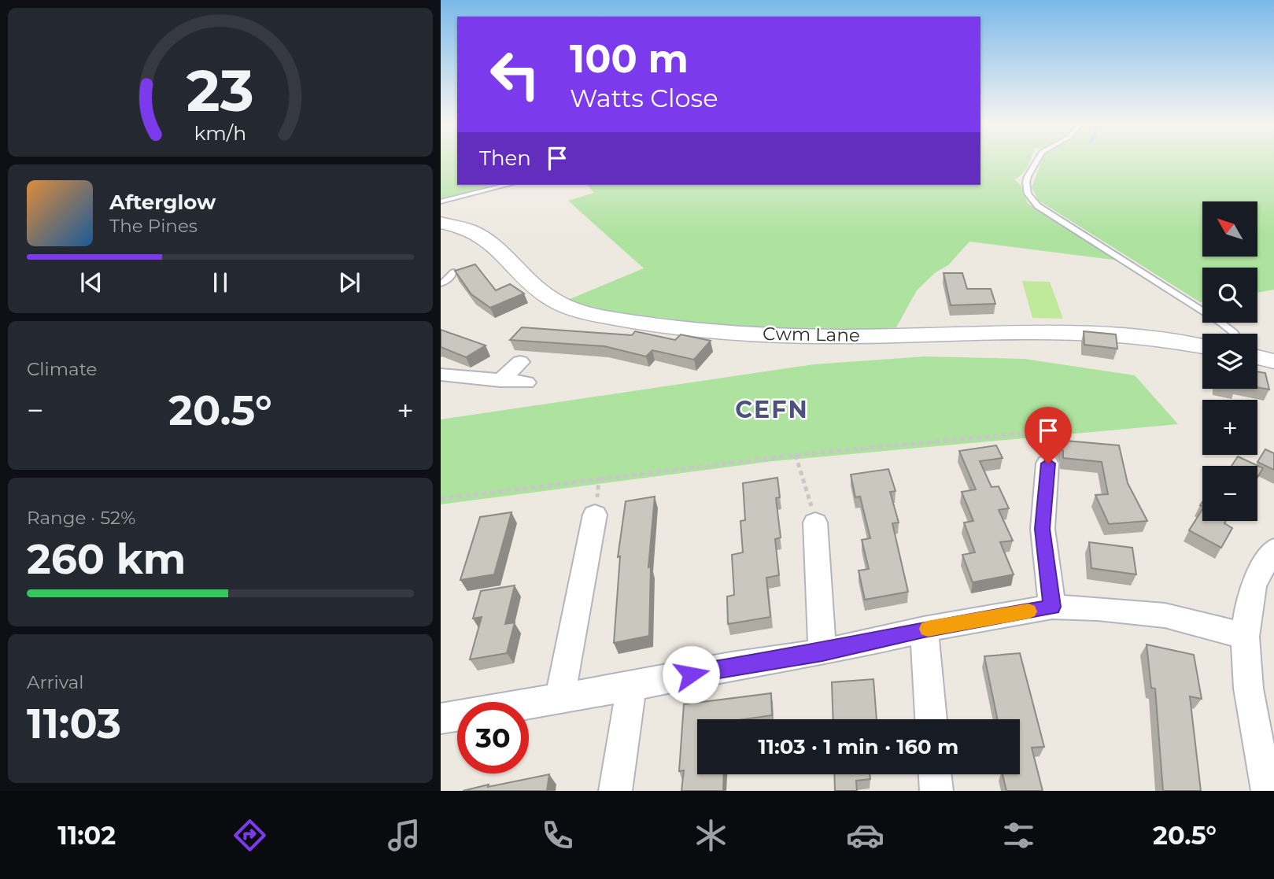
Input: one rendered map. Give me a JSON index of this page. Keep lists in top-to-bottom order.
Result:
{
  "streets": {
    "street": ["Cwm Lane"]
  },
  "districts": ["CEFN"],
  "north": "top left",
  "page": {
    "turn": ["100 m", "Watts Close"],
    "then": "Then",
    "song": ["Afterglow", "The Pines"],
    "map_buttons": ["+", "−"],
    "tile": [
      "Climate",
      ["Range · 52%", "260 km"],
      ["Arrival", "11:03"]
    ],
    "heat": ["−", "20.5°", "+"],
    "limit": "30",
    "trip": "11:03 · 1 min · 160 m",
    "tabs": ["11:02", "20.5°"],
    "gauge": ["23", "km/h"]
  }
}
